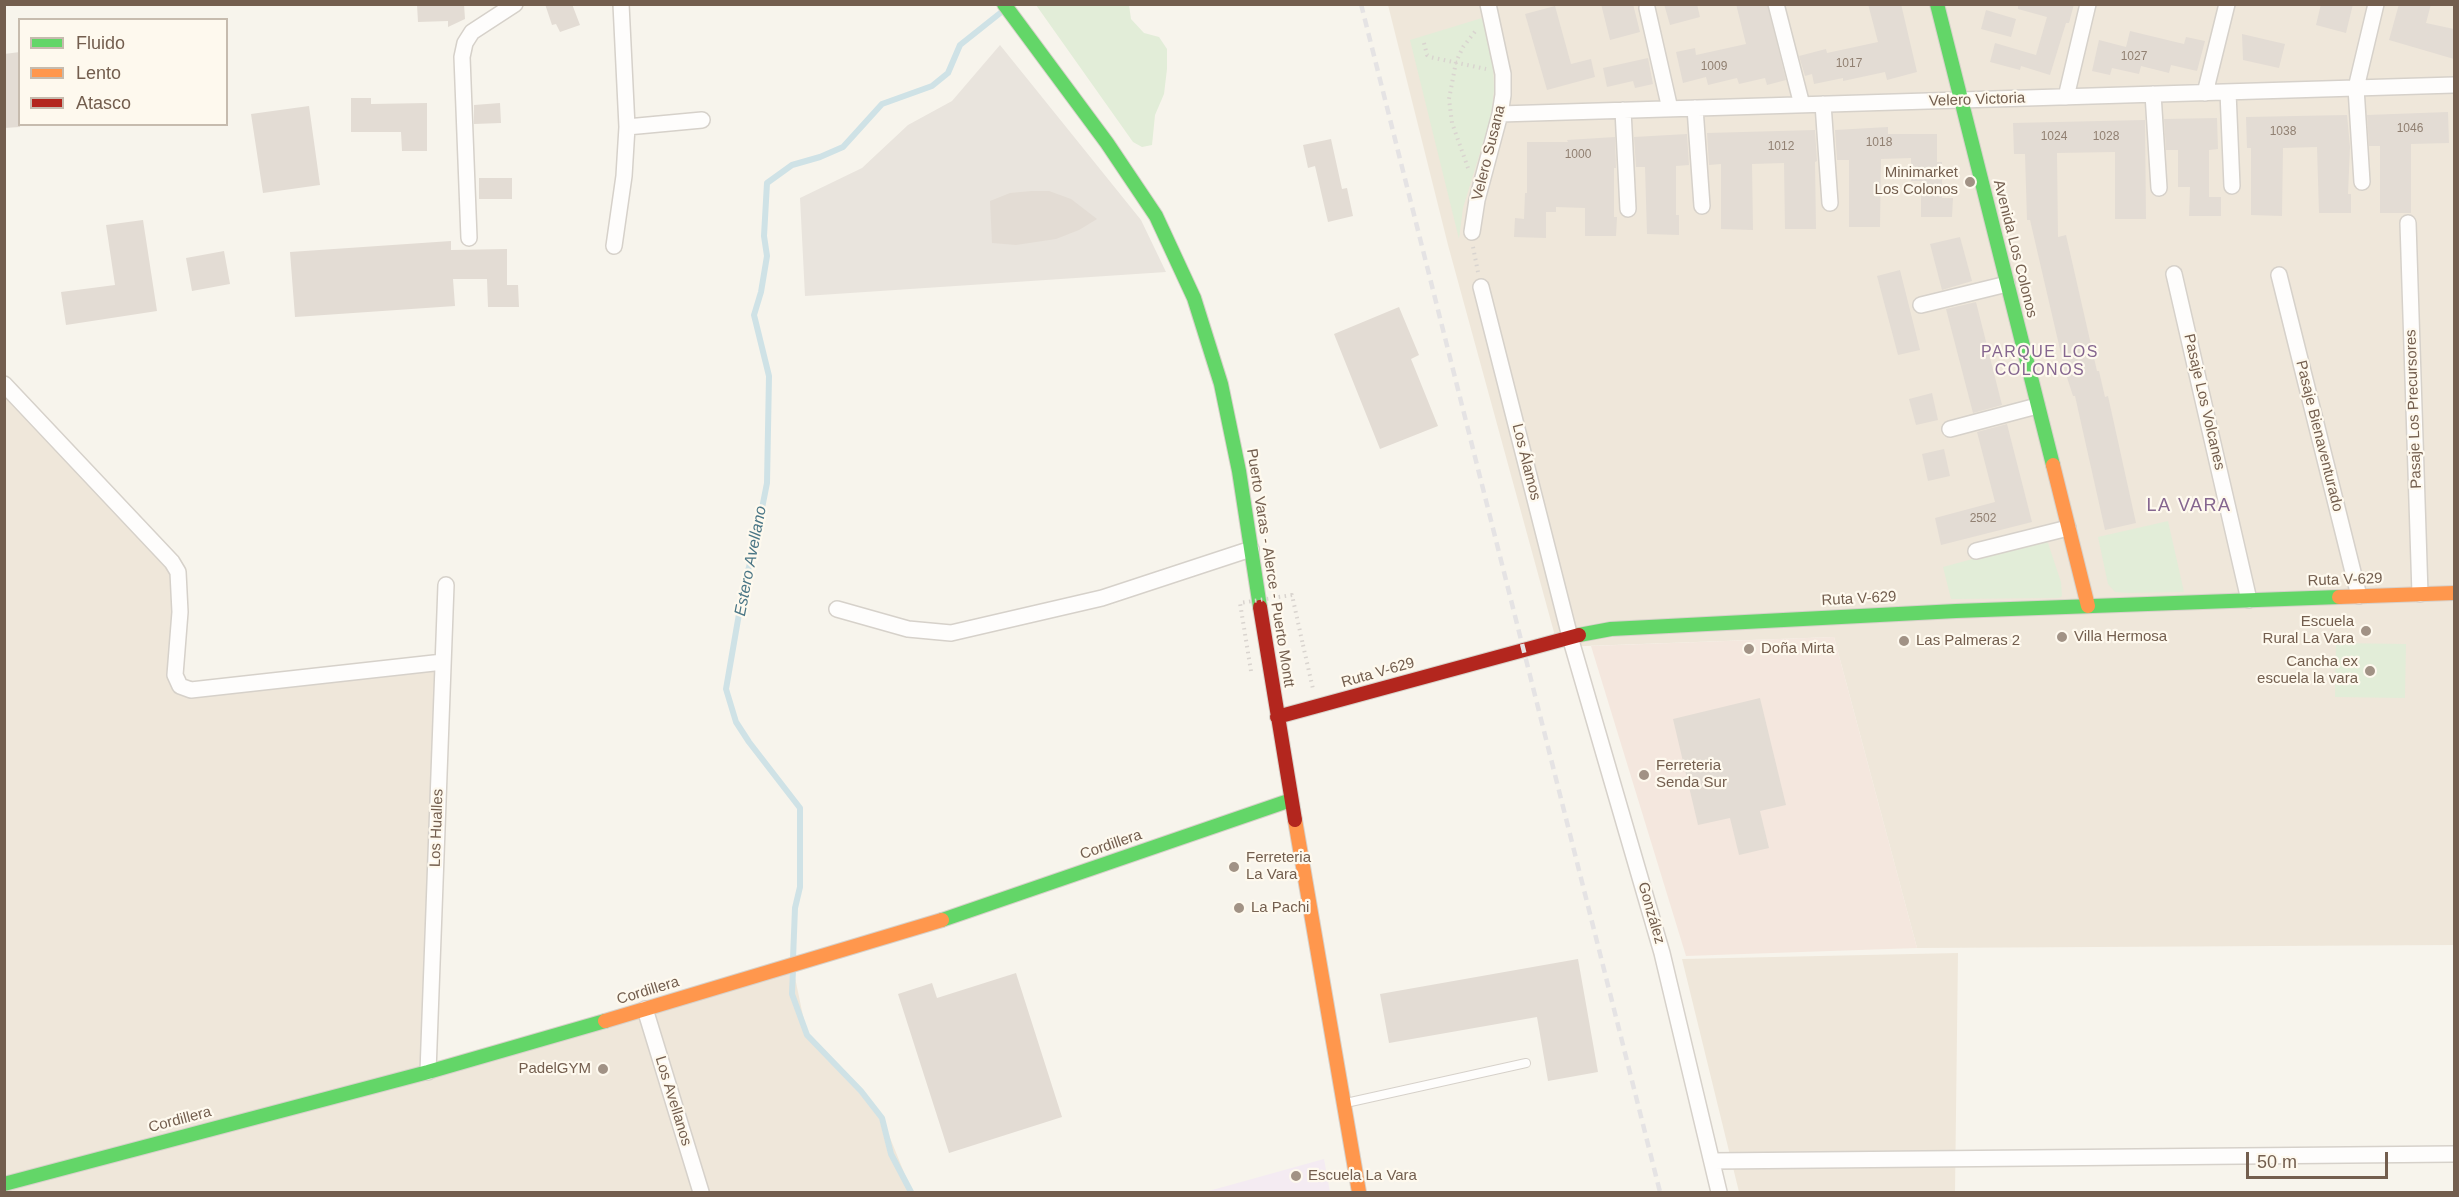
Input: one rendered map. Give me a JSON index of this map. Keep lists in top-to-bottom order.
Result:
{
  "streets": {
    "main road": [
      "Avenida Los Colonos",
      "Puerto Varas - Alerce - Puerto Montt",
      "Ruta V-629",
      "Cordillera"
    ],
    "street": [
      "Velero Victoria",
      "Velero Susana",
      "Pasaje Los Volcanes",
      "Pasaje Los Precursores",
      "Pasaje Bienaventurado",
      "Los Álamos",
      "Los Hualles",
      "González",
      "Los Avellanos"
    ]
  },
  "crossings": [
    ["Velero Victoria", "Velero Susana"],
    ["Velero Victoria", "Avenida Los Colonos"],
    ["Avenida Los Colonos", "Ruta V-629"],
    ["Pasaje Los Volcanes", "Ruta V-629"],
    ["Pasaje Los Precursores", "Ruta V-629"],
    ["Pasaje Bienaventurado", "Ruta V-629"],
    ["Los Álamos", "Ruta V-629"],
    ["Los Álamos", "González"],
    ["Puerto Varas - Alerce - Puerto Montt", "Ruta V-629"],
    ["Puerto Varas - Alerce - Puerto Montt", "Cordillera"],
    ["Ruta V-629", "González"],
    ["Los Hualles", "Cordillera"],
    ["Cordillera", "Los Avellanos"]
  ],
  "districts": ["PARQUE LOS COLONOS", "LA VARA"],
  "water": ["Estero Avellano"],
  "places": [
    "Minimarket Los Colonos",
    "Escuela Rural La Vara",
    "Villa Hermosa",
    "Las Palmeras 2",
    "Doña Mirta",
    "Cancha ex escuela la vara",
    "Ferreteria Senda Sur",
    "Ferreteria La Vara",
    "La Pachi",
    "PadelGYM",
    "Escuela La Vara"
  ],
  "house_numbers": [
    "1027",
    "1017",
    "1009",
    "1046",
    "1038",
    "1024",
    "1028",
    "1018",
    "1012",
    "1000",
    "2502"
  ],
  "legend": ["Fluido", "Lento", "Atasco"],
  "scale_bar": "50 m"
}
